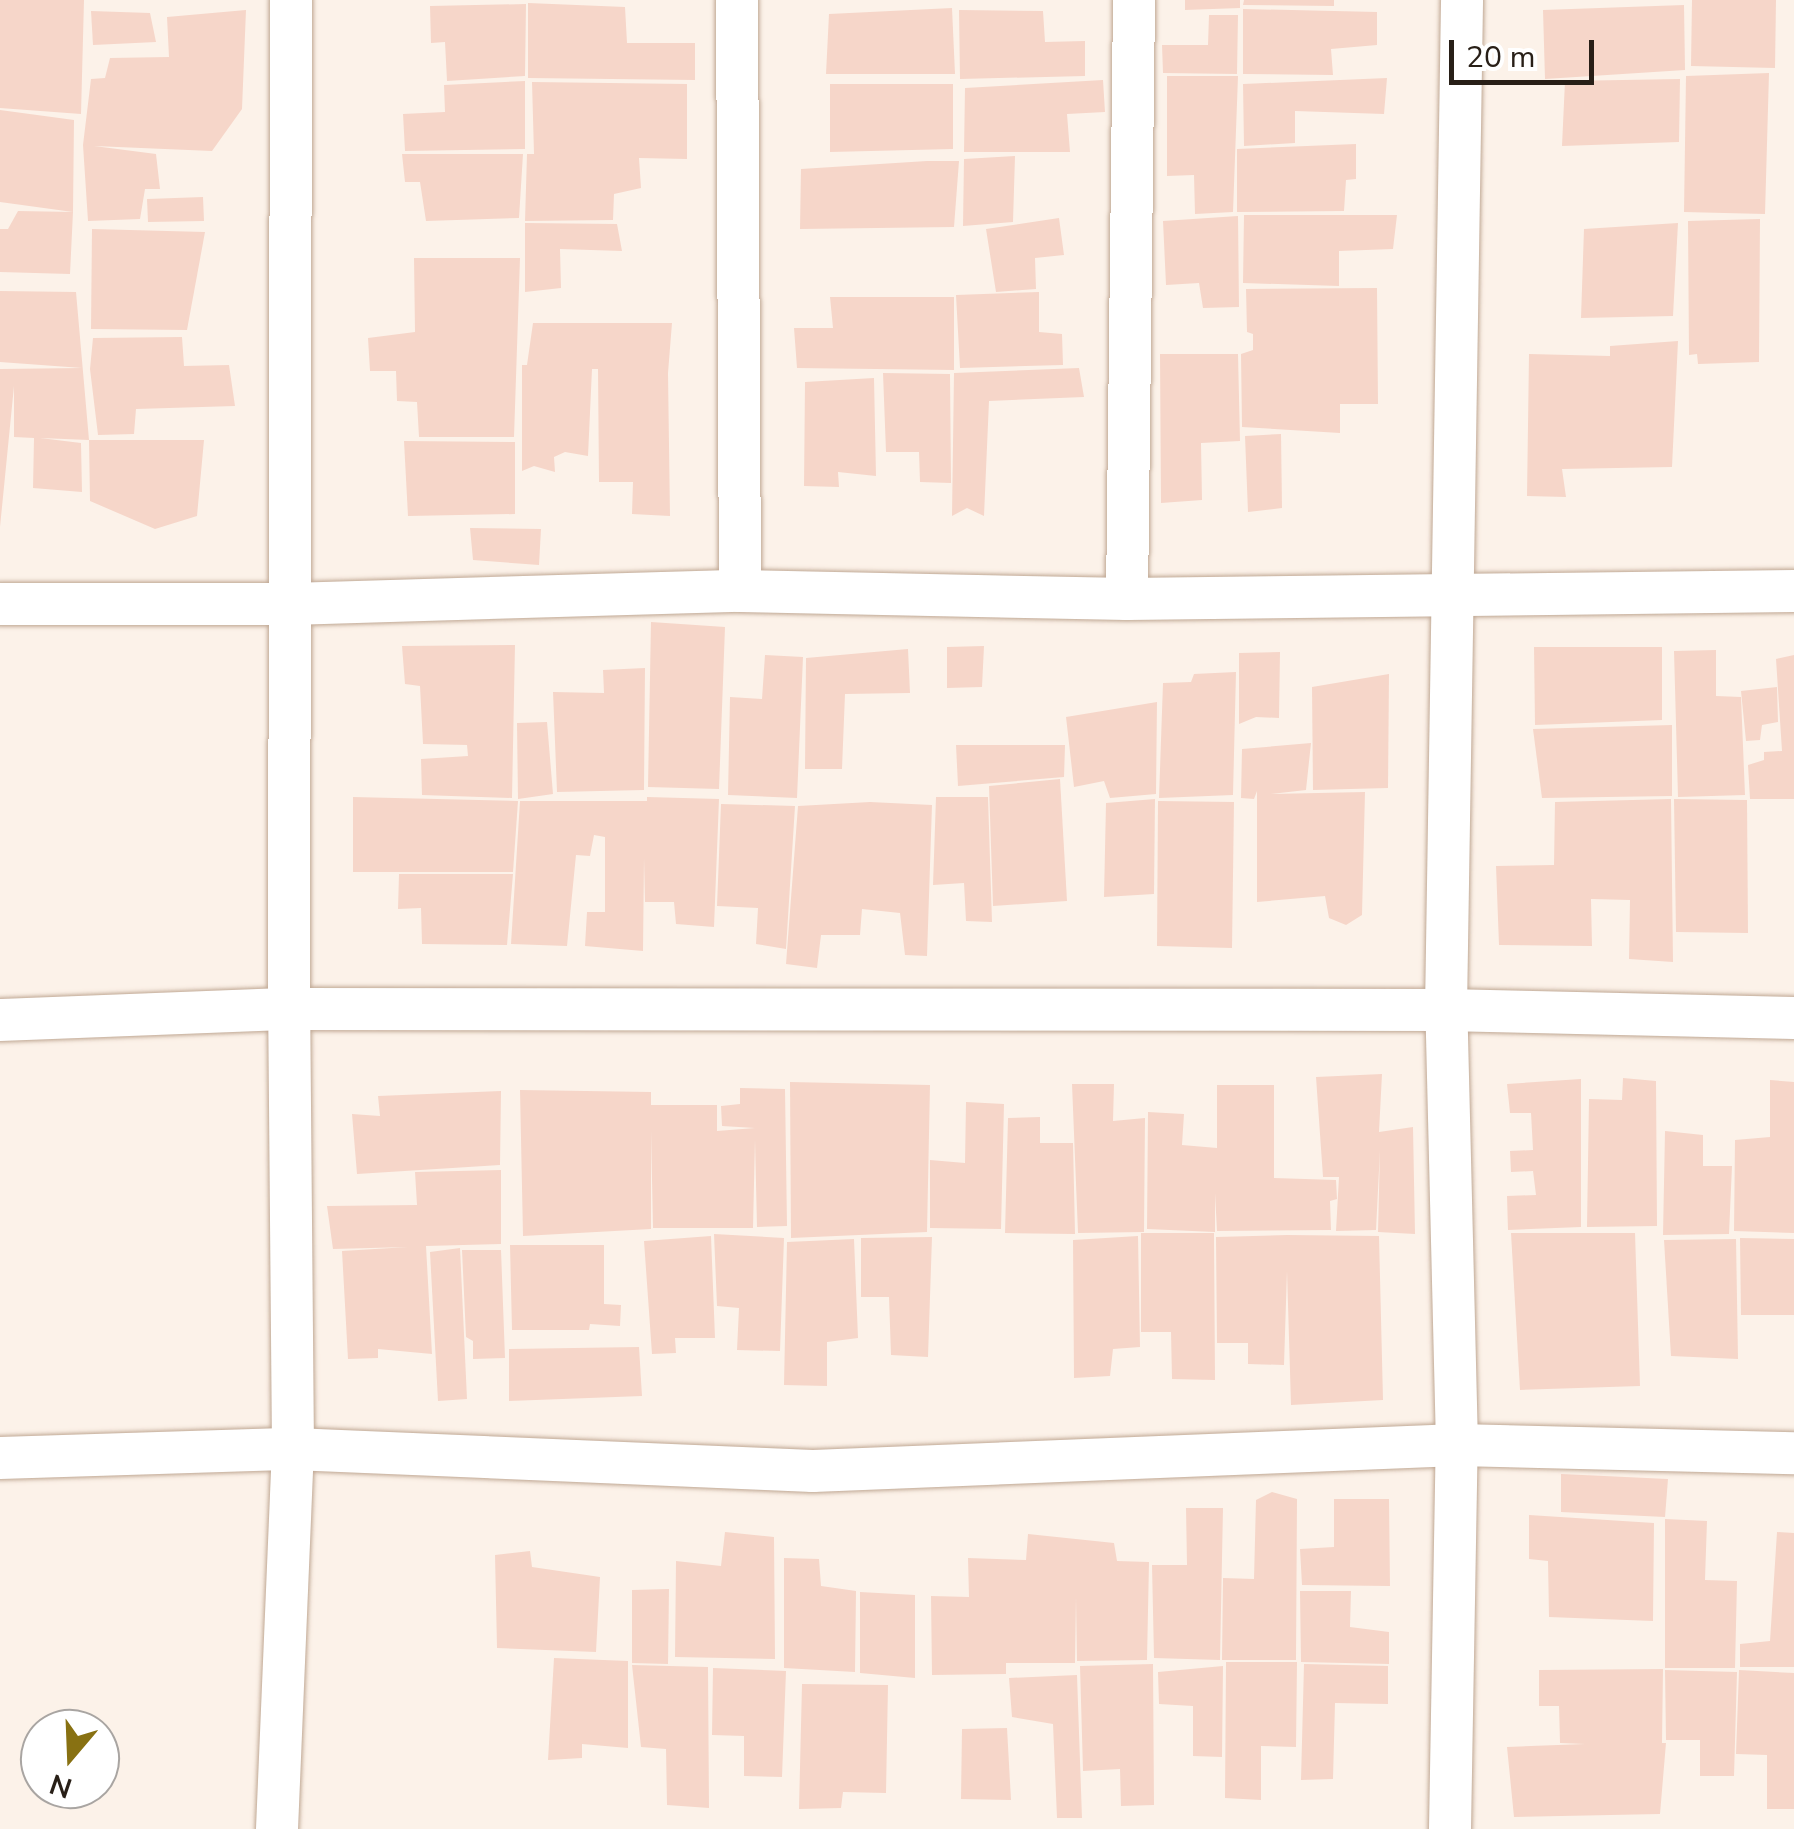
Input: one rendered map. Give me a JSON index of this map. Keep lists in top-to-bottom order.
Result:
{
  "scale_bar": "20 m",
  "north": "bottom"
}
